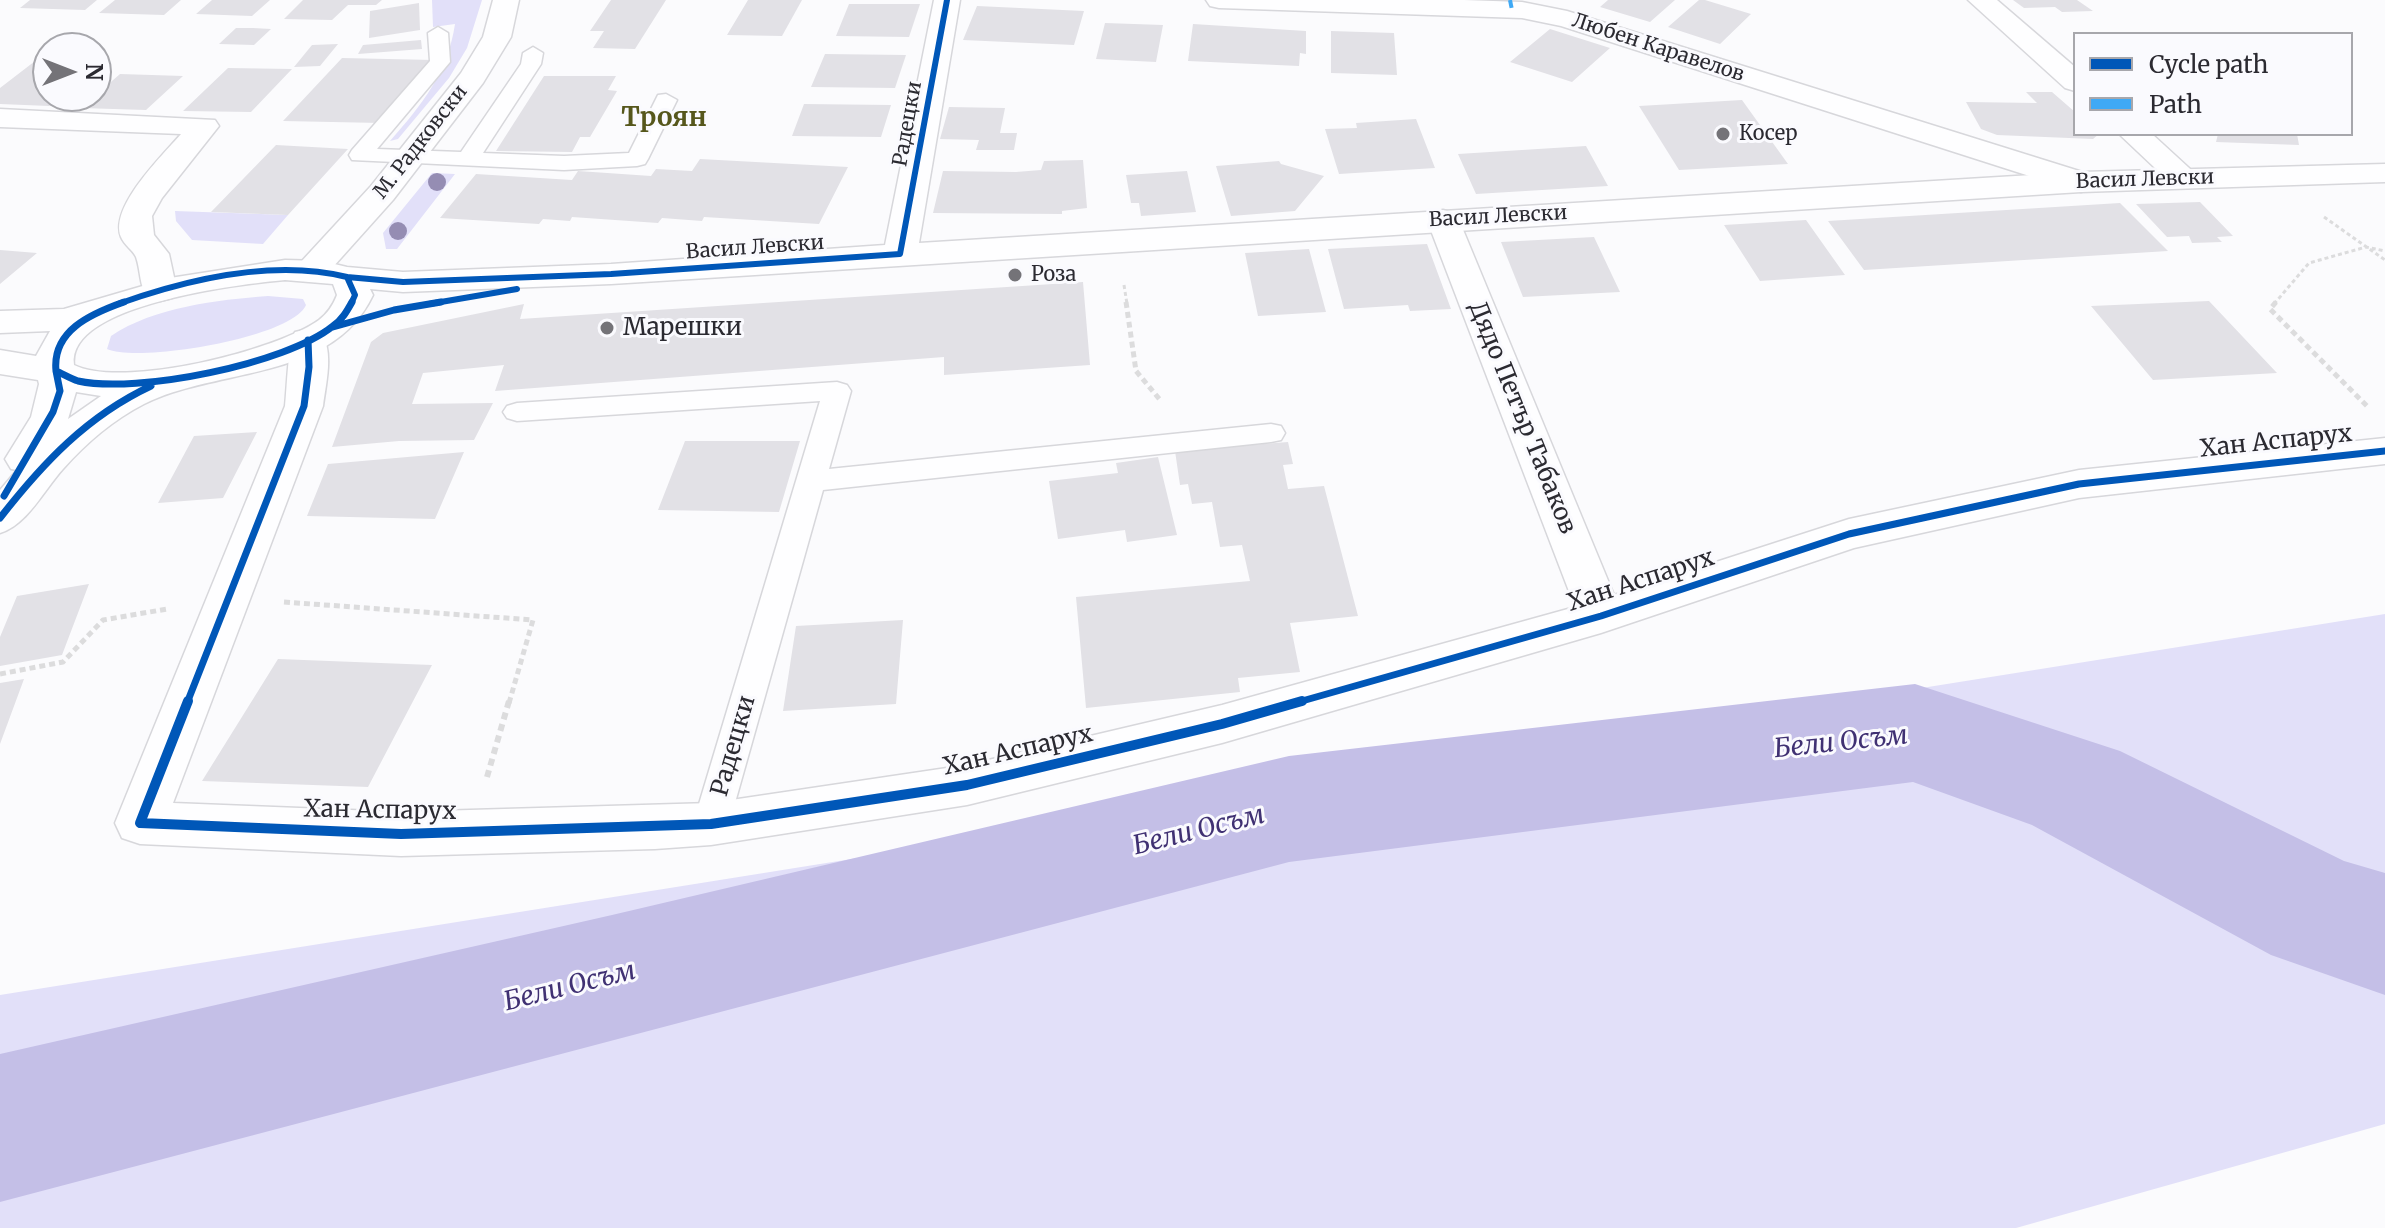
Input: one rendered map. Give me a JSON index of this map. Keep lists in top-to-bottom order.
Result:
{
  "streets": {
    "street": [
      "Любен Каравелов",
      "Радецки",
      "М. Радковски",
      "Васил Левски",
      "Дядо Петър Табаков",
      "Хан Аспарух"
    ]
  },
  "crossings": [
    ["Любен Каравелов", "Васил Левски"],
    ["Радецки", "Васил Левски"],
    ["Радецки", "Хан Аспарух"],
    ["М. Радковски", "Васил Левски"],
    ["Васил Левски", "Дядо Петър Табаков"],
    ["Васил Левски", "Хан Аспарух"],
    ["Дядо Петър Табаков", "Хан Аспарух"]
  ],
  "districts": ["Троян"],
  "water": ["Бели Осъм"],
  "places": ["Косер", "Роза", "Марешки"],
  "legend": ["Cycle path", "Path"],
  "north": "right"
}
